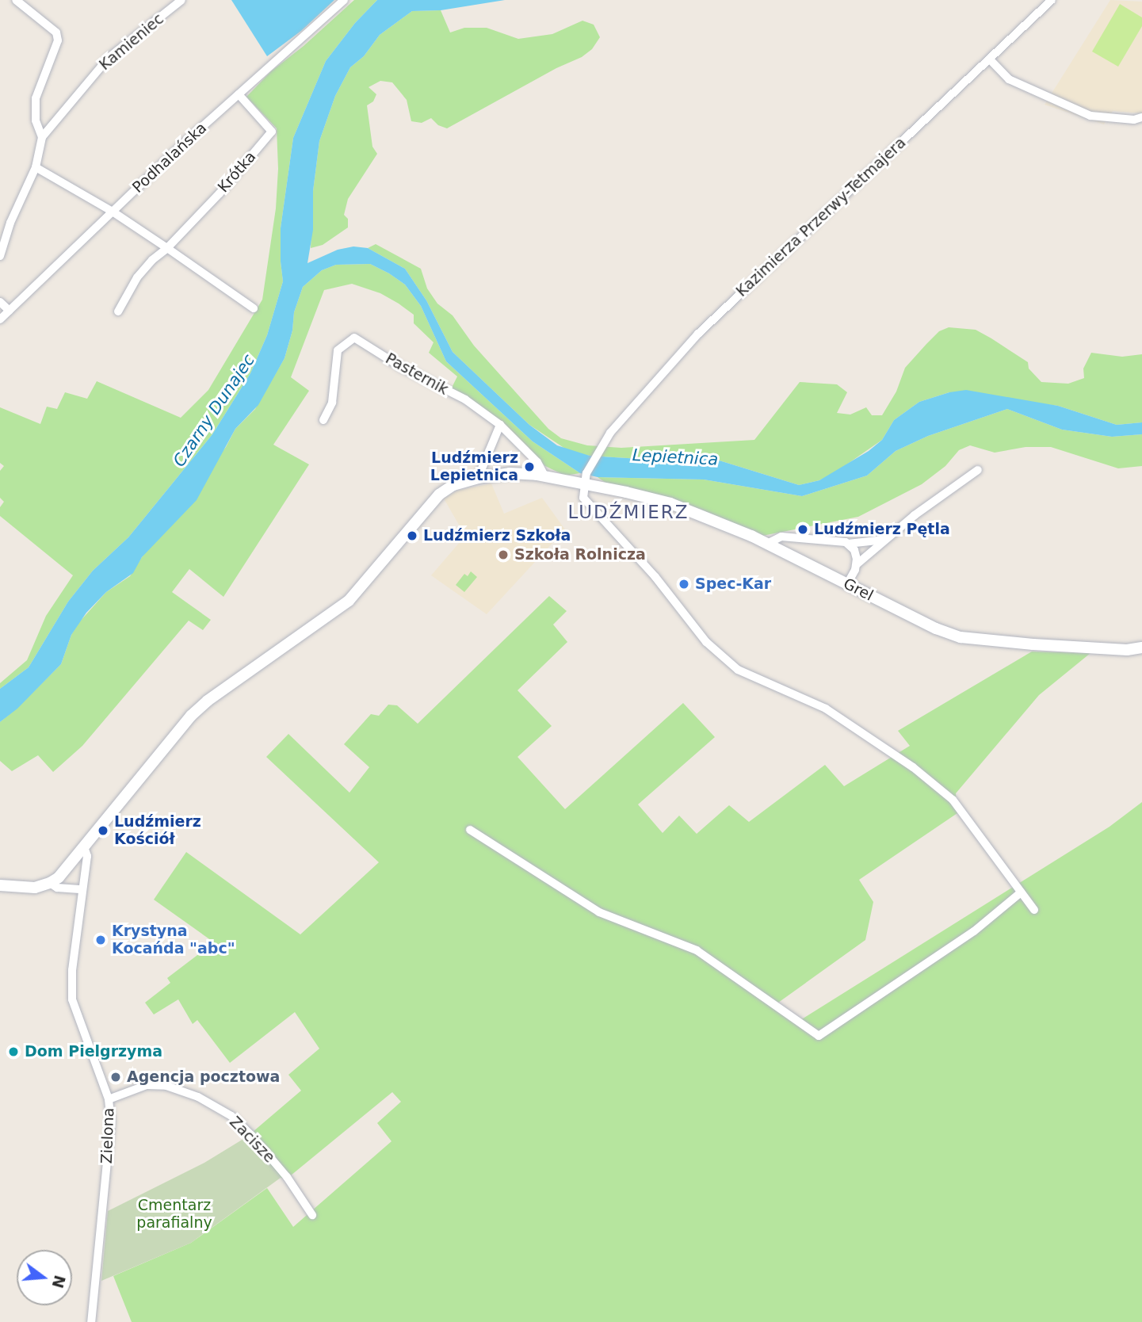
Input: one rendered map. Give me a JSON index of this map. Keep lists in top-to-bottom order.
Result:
{
  "streets": {
    "street": [
      "Kamieniec",
      "Podhalańska",
      "Krótka",
      "Kazimierza Przerwy-Tetmajera",
      "Pasternik",
      "Grel",
      "Zielona",
      "Zacisze"
    ]
  },
  "crossings": [
    ["Podhalańska", "Krótka"],
    ["Kazimierza Przerwy-Tetmajera", "Grel"],
    ["Zielona", "Zacisze"]
  ],
  "districts": ["LUDŹMIERZ"],
  "water": ["Czarny Dunajec", "Lepietnica"],
  "parks": ["Cmentarz parafialny"],
  "places": [
    "Ludźmierz Lepietnica",
    "Ludźmierz Pętla",
    "Ludźmierz Szkoła",
    "Szkoła Rolnicza",
    "Spec-Kar",
    "Ludźmierz Kościół",
    "Krystyna Kocańda \"abc\"",
    "Dom Pielgrzyma",
    "Agencja pocztowa"
  ],
  "north": "right"
}
